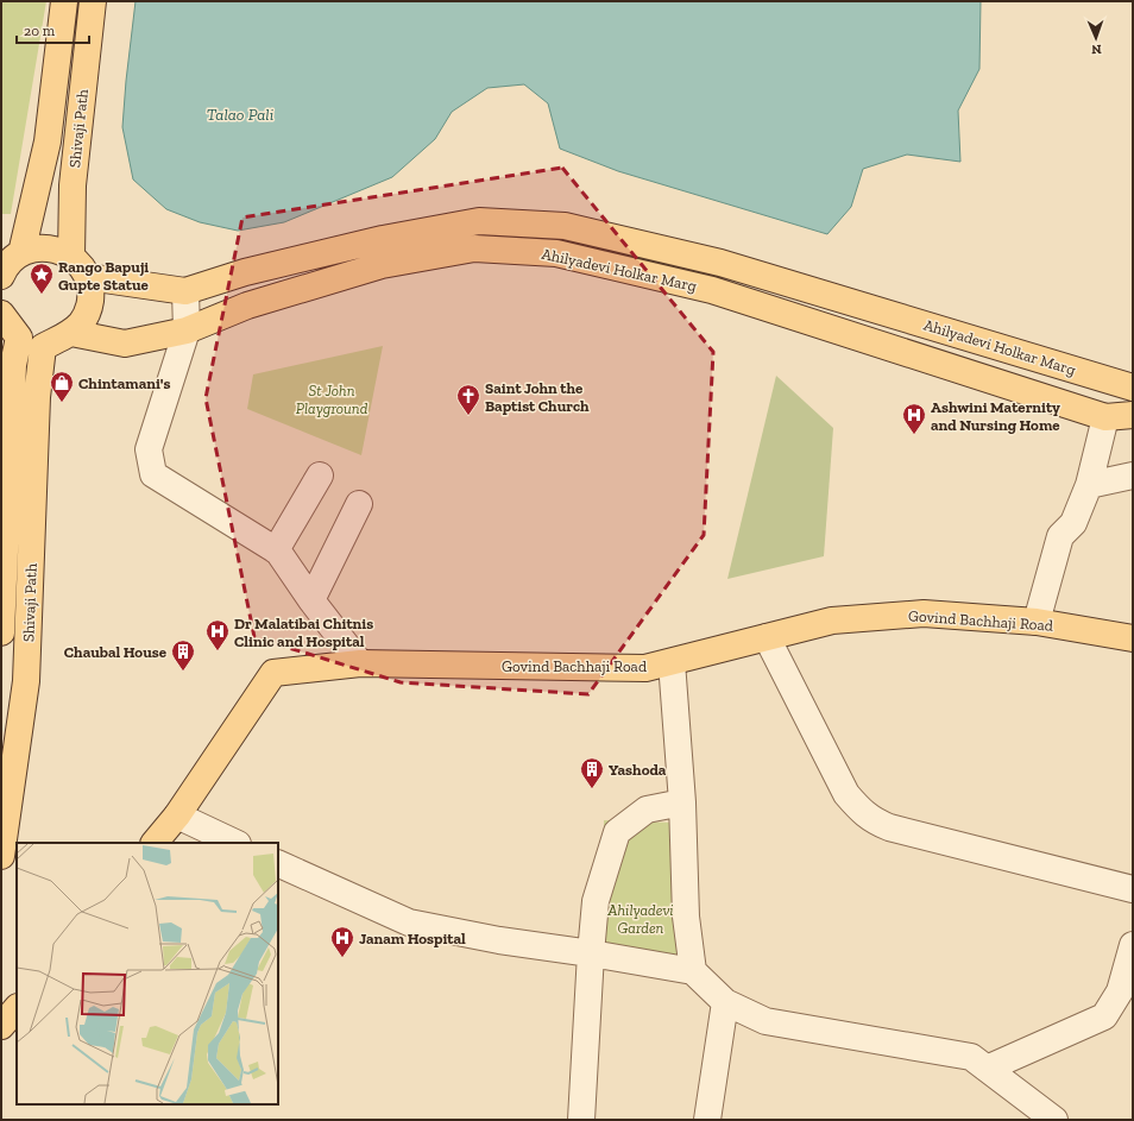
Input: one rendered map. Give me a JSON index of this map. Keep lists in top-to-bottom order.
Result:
{
  "streets": {
    "main road": ["Shivaji Path", "Ahilyadevi Holkar Marg", "Govind Bachhaji Road"]
  },
  "crossings": [
    ["Shivaji Path", "Ahilyadevi Holkar Marg"]
  ],
  "water": ["Talao Pali"],
  "parks": ["St John Playground", "Ahilyadevi Garden"],
  "places": {
    "place": ["Rango Bapuji Gupte Statue"],
    "shop": ["Chintamani's"],
    "church": ["Saint John the Baptist Church"],
    "hospital": ["Ashwini Maternity and Nursing Home", "Dr Malatibai Chitnis Clinic and Hospital", "Janam Hospital"],
    "building": ["Chaubal House", "Yashoda"]
  },
  "scale_bar": "20 m",
  "north": "bottom"
}
